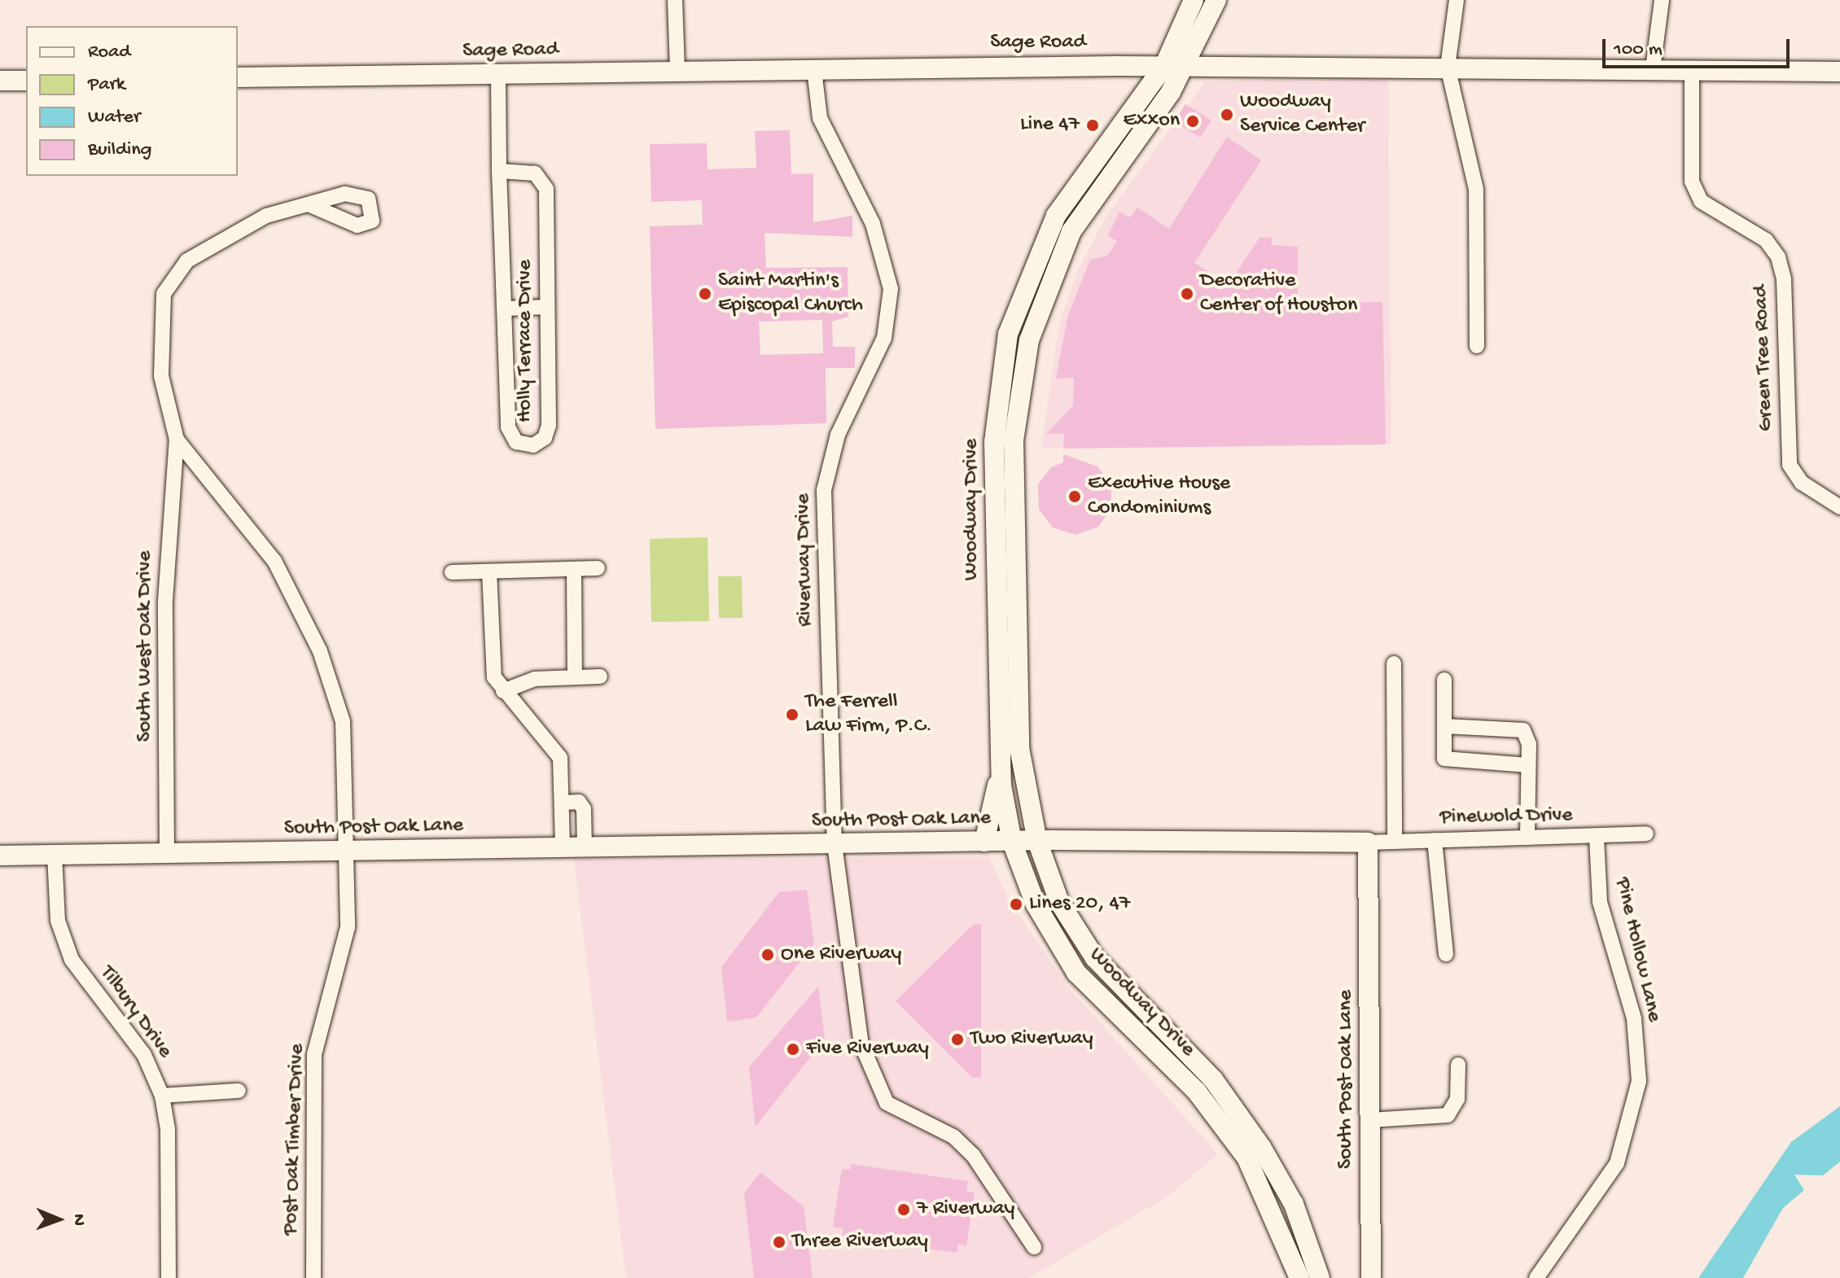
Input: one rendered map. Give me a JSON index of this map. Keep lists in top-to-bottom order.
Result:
{
  "streets": {
    "main road": ["Sage Road", "Woodway Drive", "South Post Oak Lane"],
    "street": [
      "Holly Terrace Drive",
      "Green Tree Road",
      "Riverway Drive",
      "South West Oak Drive",
      "Pinewold Drive",
      "Pine Hollow Lane",
      "Tilbury Drive",
      "Post Oak Timber Drive"
    ]
  },
  "crossings": [
    ["Sage Road", "Holly Terrace Drive"],
    ["Sage Road", "Green Tree Road"],
    ["Sage Road", "Woodway Drive"],
    ["Sage Road", "Riverway Drive"],
    ["Woodway Drive", "South Post Oak Lane"],
    ["Riverway Drive", "South Post Oak Lane"],
    ["South West Oak Drive", "South Post Oak Lane"],
    ["South West Oak Drive", "Post Oak Timber Drive"],
    ["Pinewold Drive", "South Post Oak Lane"],
    ["Pinewold Drive", "Pine Hollow Lane"],
    ["South Post Oak Lane", "Tilbury Drive"],
    ["South Post Oak Lane", "Post Oak Timber Drive"]
  ],
  "places": [
    "Woodway Service Center",
    "Exxon",
    "Line 47",
    "Saint Martin's Episcopal Church",
    "Decorative Center of Houston",
    "Executive House Condominiums",
    "The Ferrell Law Firm, P.C.",
    "Lines 20, 47",
    "One Riverway",
    "Two Riverway",
    "Five Riverway",
    "7 Riverway",
    "Three Riverway"
  ],
  "legend": [
    "Road",
    "Park",
    "Water",
    "Building"
  ],
  "scale_bar": "100 m",
  "north": "right"
}
